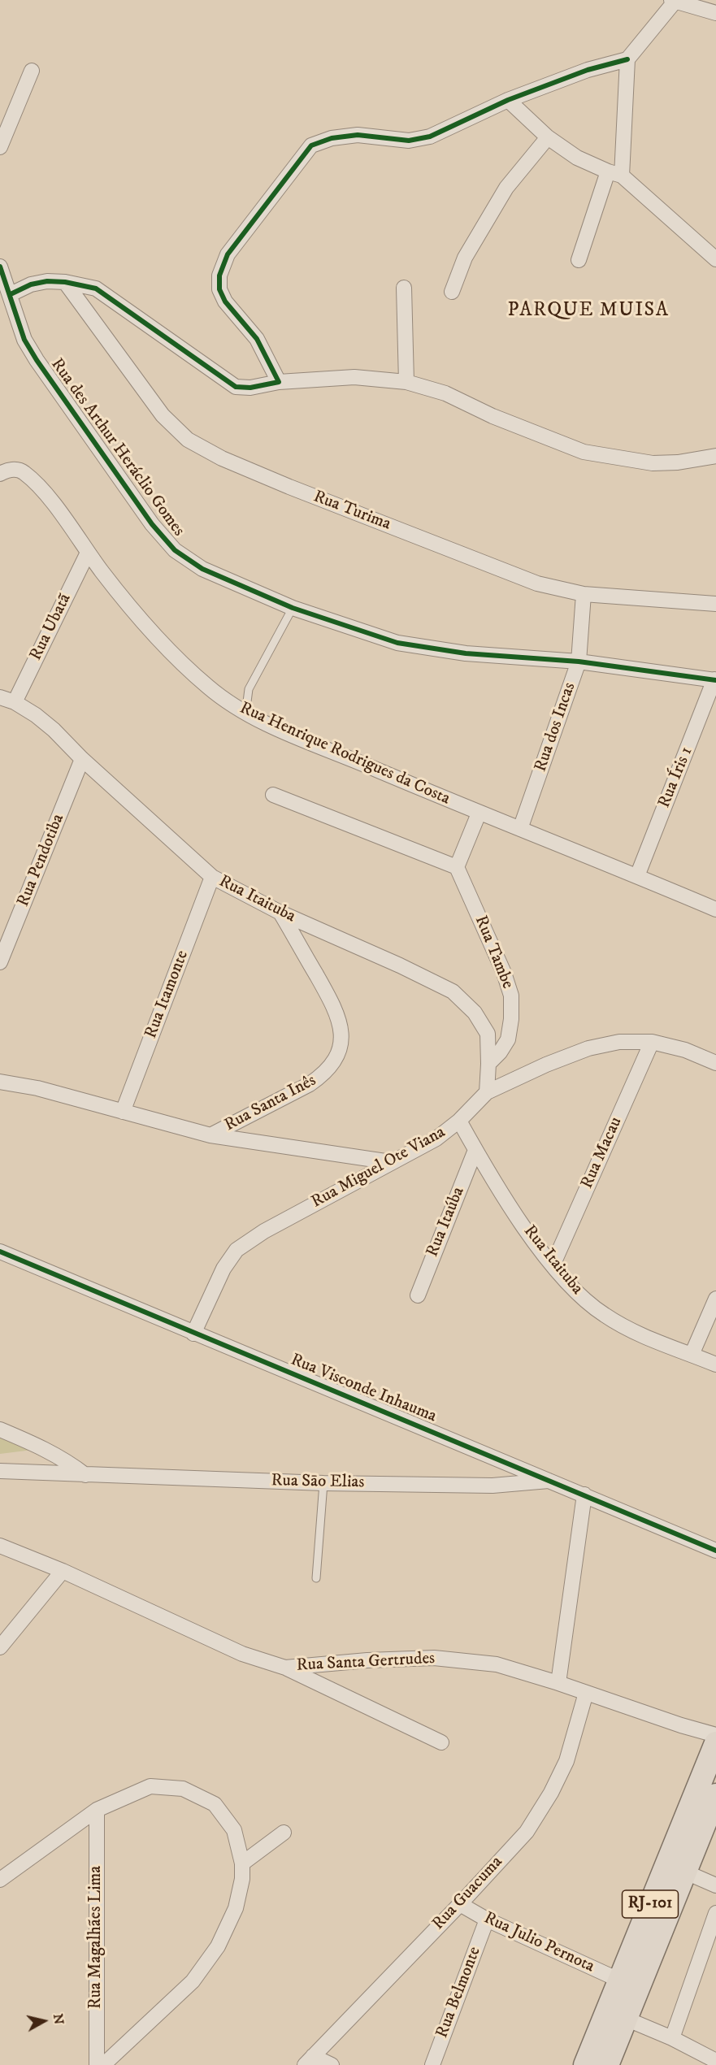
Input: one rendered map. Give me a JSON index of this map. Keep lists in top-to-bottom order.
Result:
{
  "streets": {
    "main road": ["RJ-101"],
    "street": [
      "Rua des Arthur Heráclio Gomes",
      "Rua Turima",
      "Rua Ubatã",
      "Rua dos Incas",
      "Rua Henrique Rodrigues da Costa",
      "Rua Íris 1",
      "Rua Pendotiba",
      "Rua Itaituba",
      "Rua Tambe",
      "Rua Itamonte",
      "Rua Santa Inês",
      "Rua Macau",
      "Rua Miguel Ote Viana",
      "Rua Itaúba",
      "Rua Visconde Inhauma",
      "Rua Sāo Elias",
      "Rua Santa Gertrudes",
      "Rua Guacuma",
      "Rua Magalhães Lima",
      "Rua Julio Pernota",
      "Rua Belmonte"
    ]
  },
  "crossings": [
    ["Rua des Arthur Heráclio Gomes", "Rua dos Incas"],
    ["Rua des Arthur Heráclio Gomes", "Rua Íris 1"],
    ["Rua Turima", "Rua dos Incas"],
    ["Rua Ubatã", "Rua Henrique Rodrigues da Costa"],
    ["Rua Ubatã", "Rua Itaituba"],
    ["Rua dos Incas", "Rua Henrique Rodrigues da Costa"],
    ["Rua Henrique Rodrigues da Costa", "Rua Íris 1"],
    ["Rua Pendotiba", "Rua Itaituba"],
    ["Rua Itaituba", "Rua Tambe"],
    ["Rua Itaituba", "Rua Itamonte"],
    ["Rua Itaituba", "Rua Santa Inês"],
    ["Rua Itaituba", "Rua Macau"],
    ["Rua Itaituba", "Rua Miguel Ote Viana"],
    ["Rua Itaituba", "Rua Itaúba"],
    ["Rua Macau", "Rua Miguel Ote Viana"],
    ["Rua Miguel Ote Viana", "Rua Visconde Inhauma"],
    ["Rua Visconde Inhauma", "Rua Sāo Elias"],
    ["Rua Santa Gertrudes", "Rua Guacuma"],
    ["Rua Guacuma", "Rua Julio Pernota"],
    ["RJ-101", "Rua Julio Pernota"],
    ["Rua Julio Pernota", "Rua Belmonte"]
  ],
  "districts": ["PARQUE MUISA"],
  "north": "right"
}
